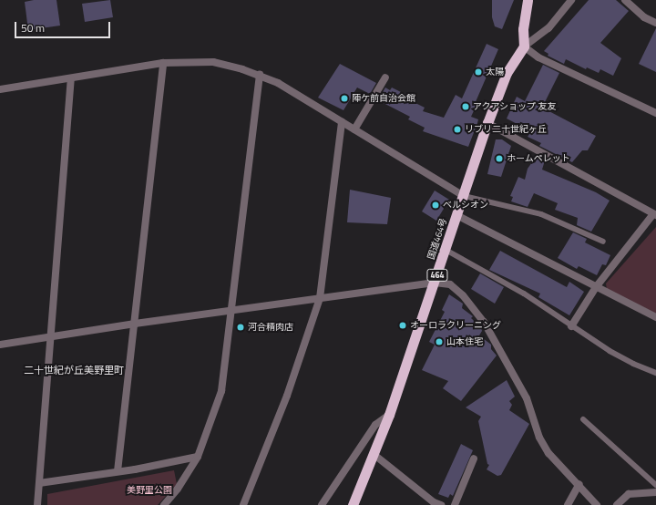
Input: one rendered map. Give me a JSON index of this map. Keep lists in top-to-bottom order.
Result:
{
  "streets": {
    "highway": ["国道464号", "464"]
  },
  "districts": ["二十世紀が丘美野里町"],
  "parks": ["美野里公園"],
  "places": [
    "太陽",
    "陣ケ前自治会館",
    "アクアショップ 友友",
    "リブリ二十世紀ヶ丘",
    "ホームペレット",
    "ベルシオン",
    "オーロラクリーニング",
    "河合精肉店",
    "山本住宅"
  ],
  "scale_bar": "50 m"
}
